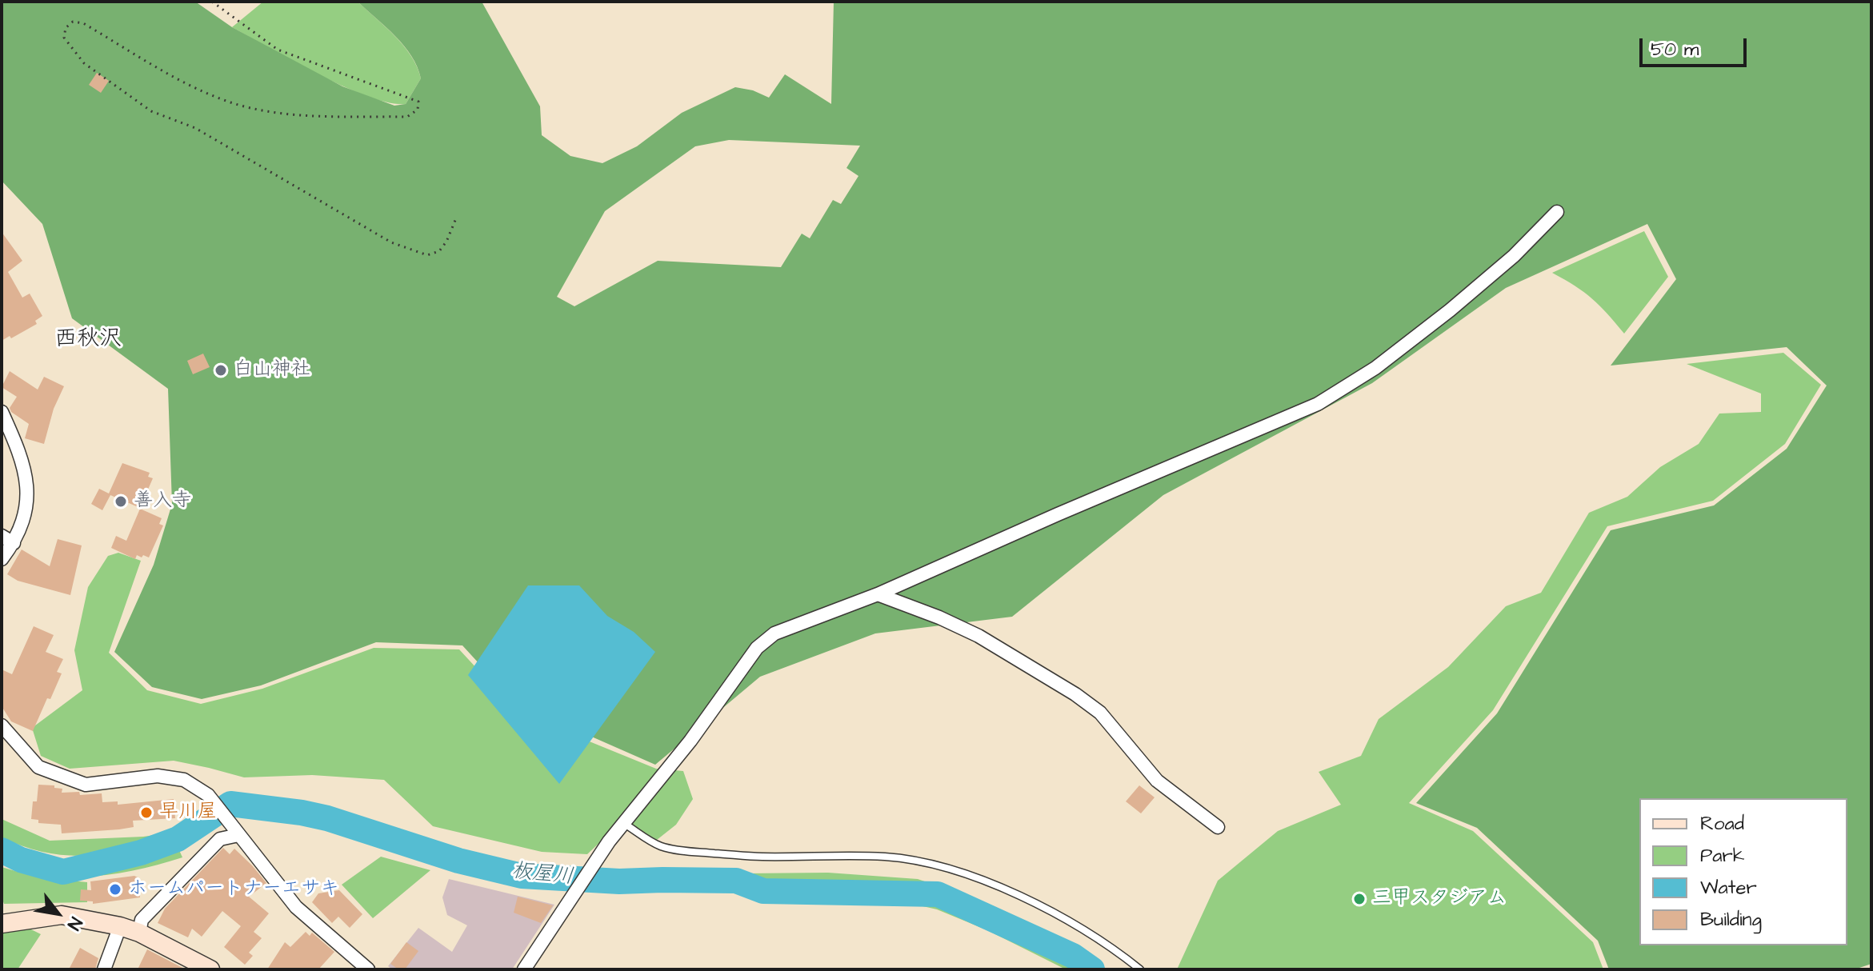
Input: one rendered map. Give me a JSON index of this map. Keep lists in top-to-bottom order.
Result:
{
  "districts": ["西秋沢"],
  "water": ["板屋川"],
  "places": [
    "白山神社",
    "善入寺",
    "早川屋",
    "ホームパートナーエサキ",
    "三甲スタジアム"
  ],
  "legend": [
    "Road",
    "Park",
    "Water",
    "Building"
  ],
  "scale_bar": "50 m",
  "north": "bottom right"
}
